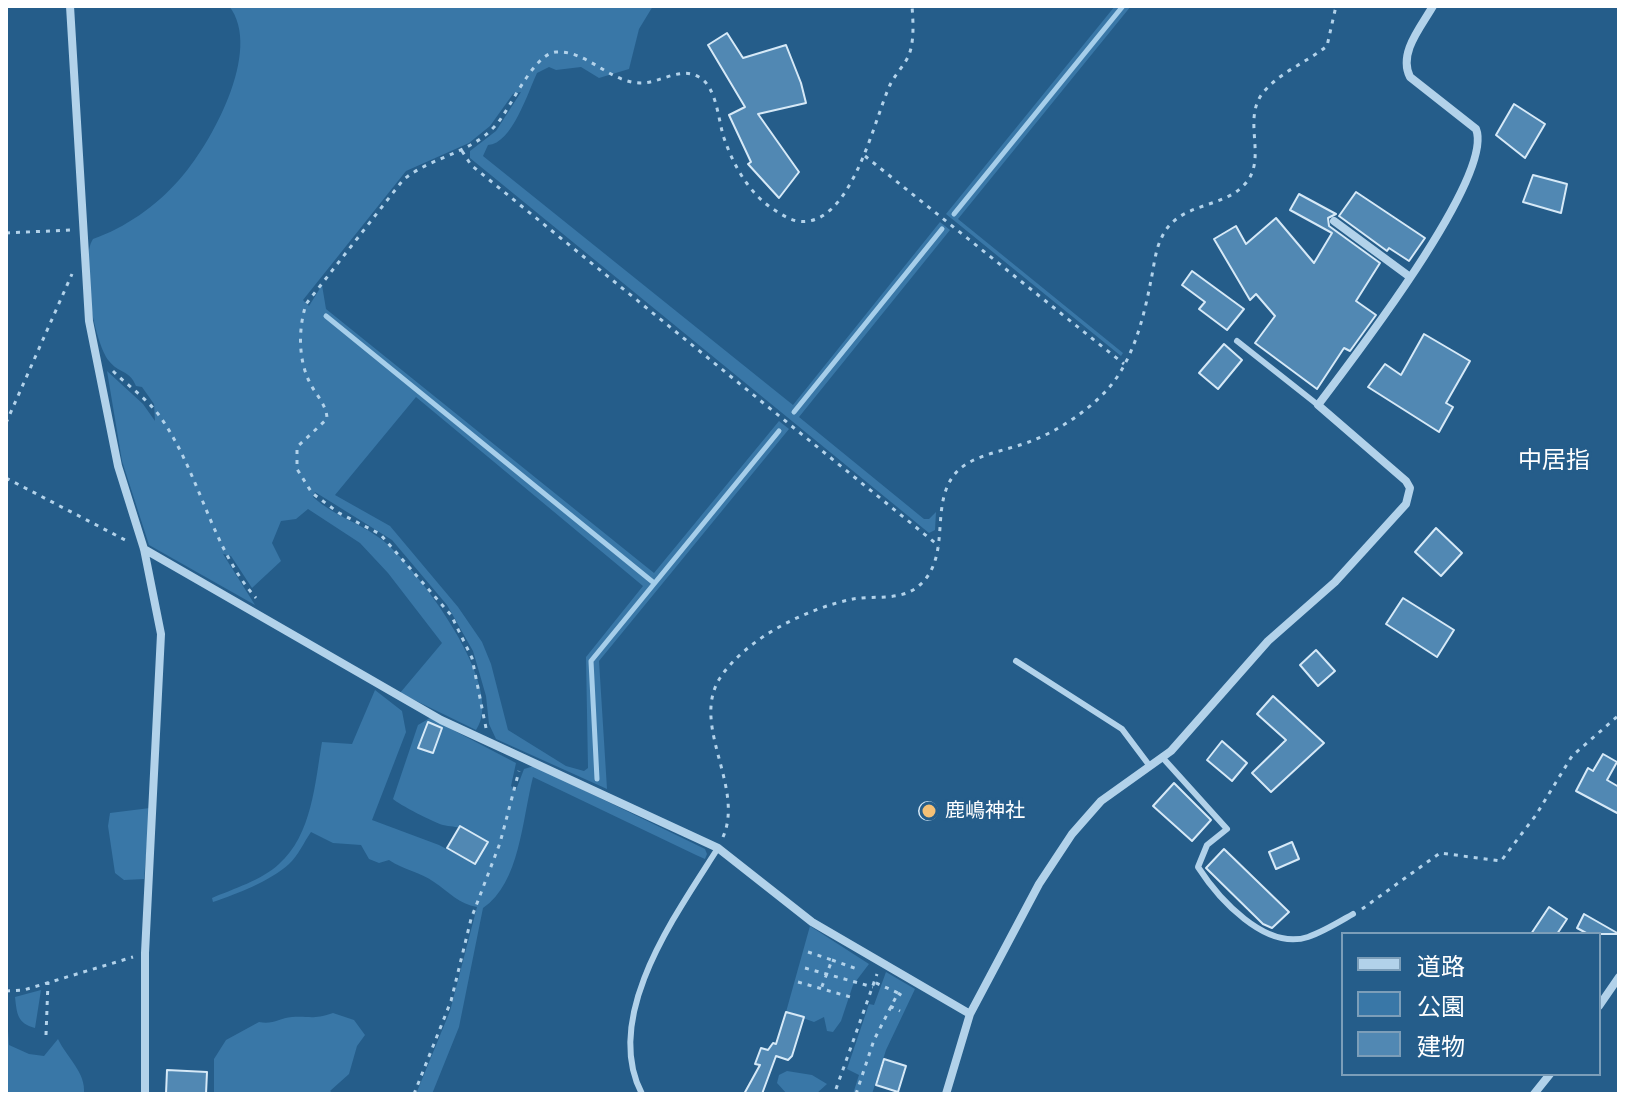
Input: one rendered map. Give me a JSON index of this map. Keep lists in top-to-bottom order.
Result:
{
  "districts": ["中居指"],
  "places": ["鹿嶋神社"],
  "legend": ["道路", "公園", "建物"]
}
